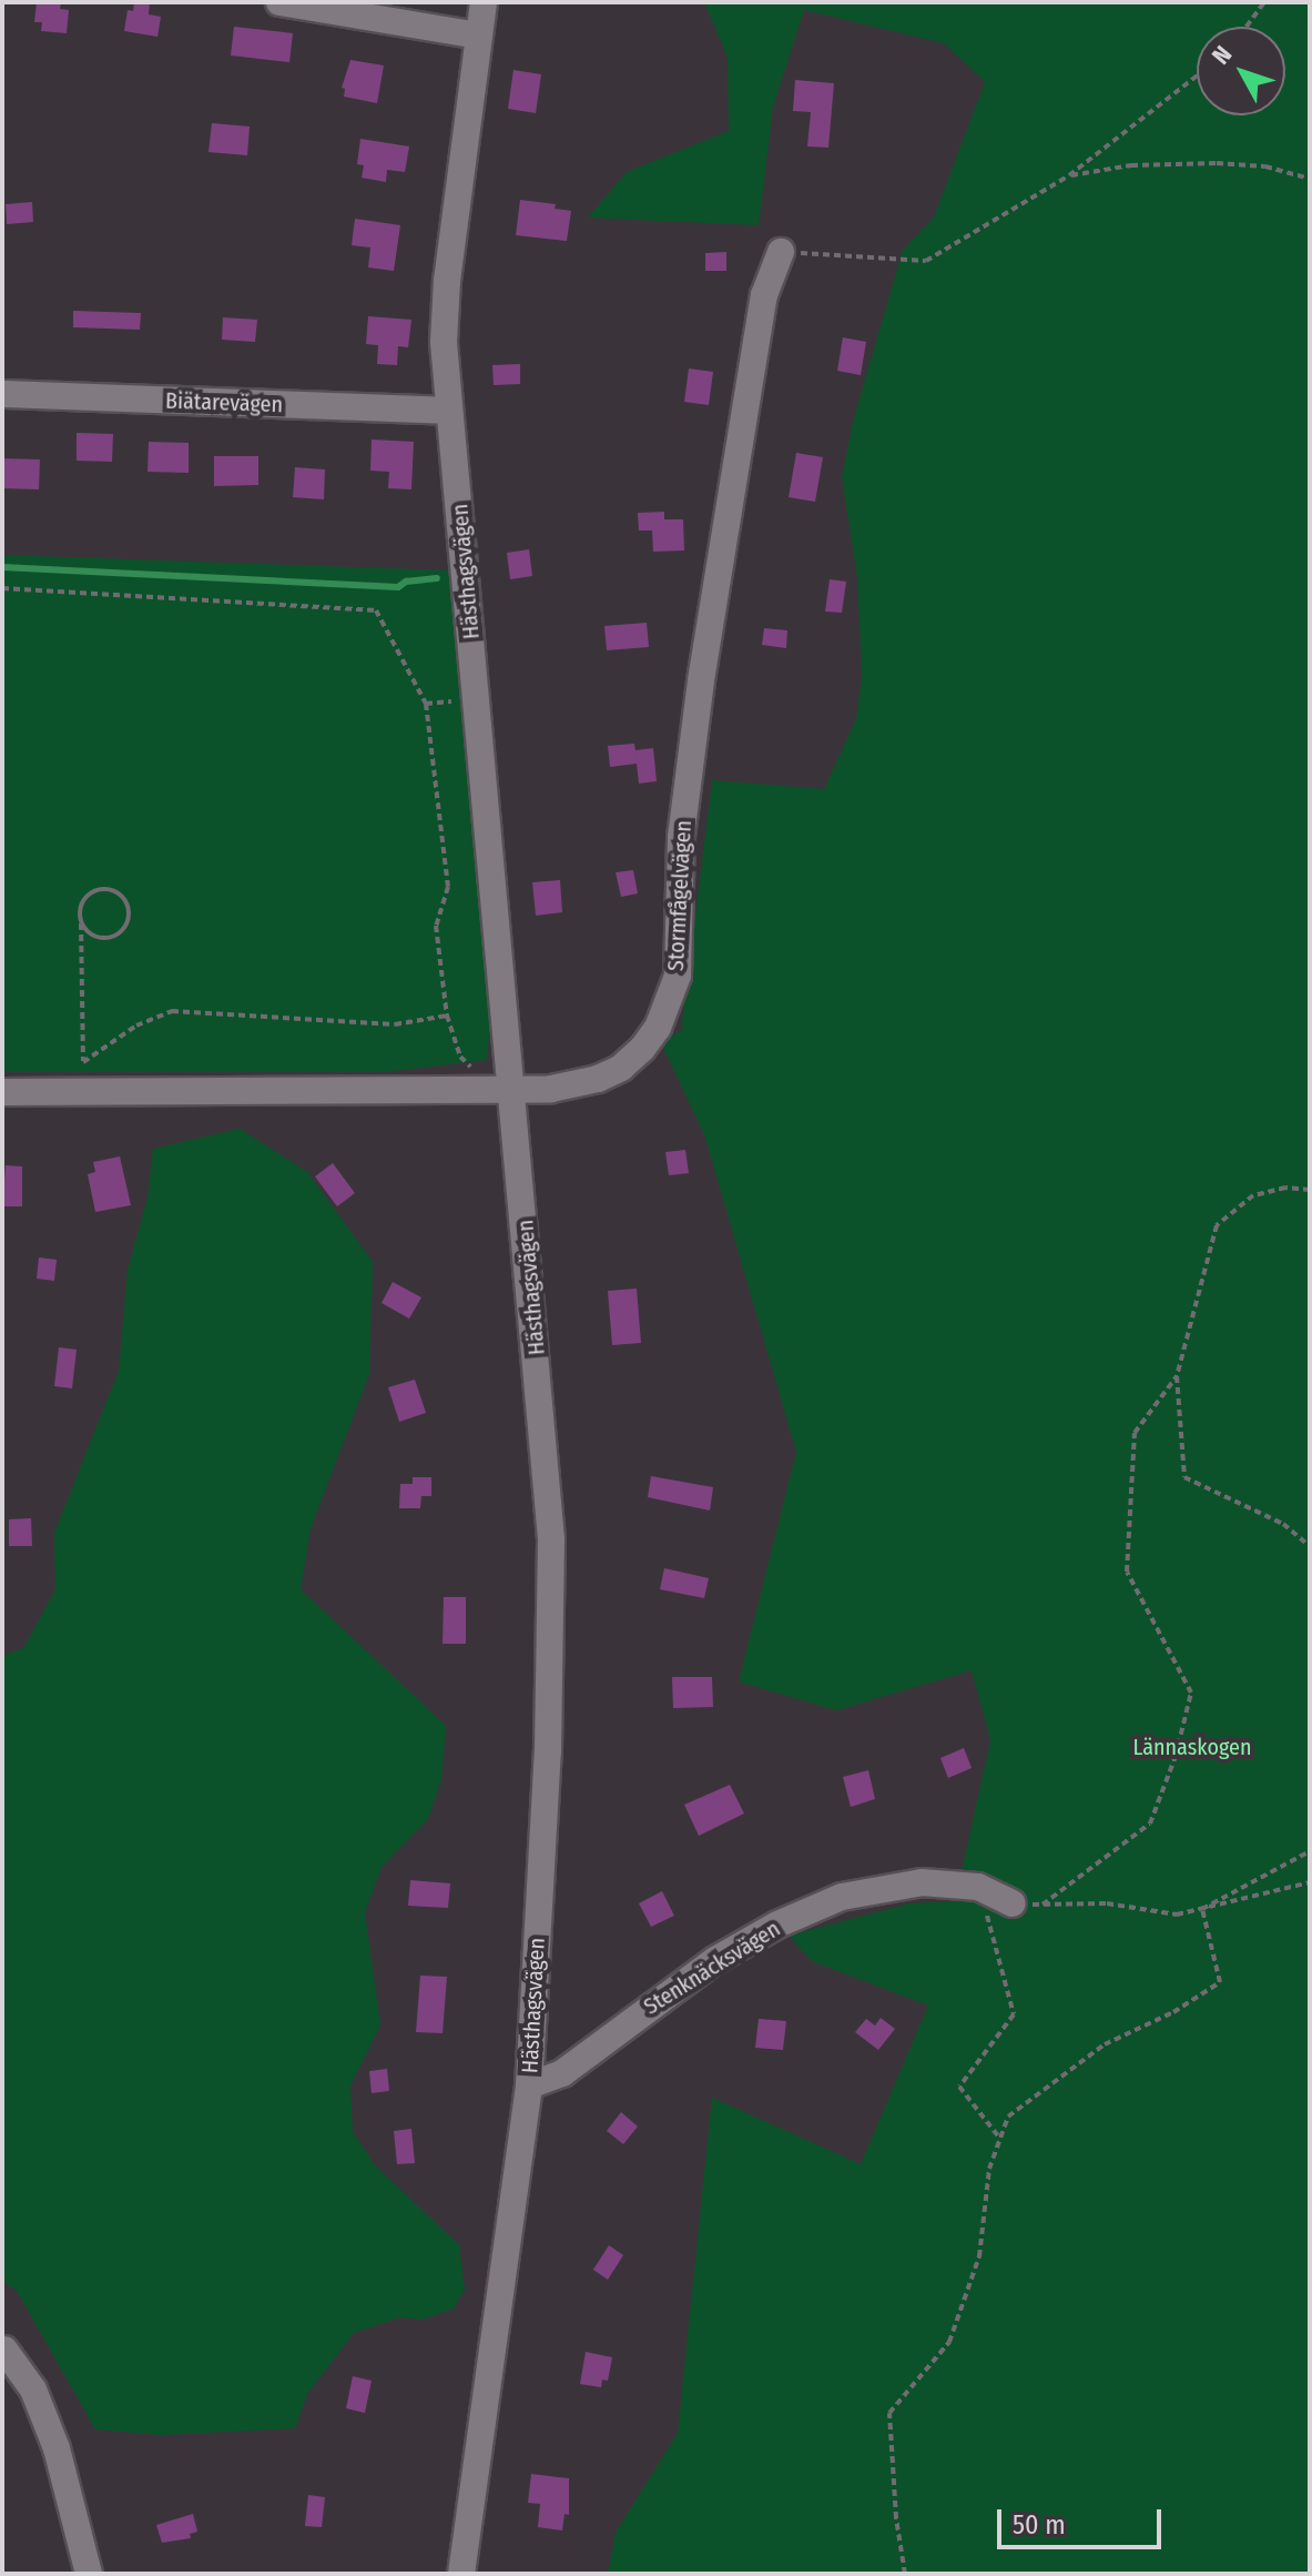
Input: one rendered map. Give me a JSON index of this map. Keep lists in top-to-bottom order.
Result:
{
  "streets": {
    "street": [
      "Biätarevägen",
      "Hästhagsvägen",
      "Stormfågelvägen",
      "Stenknäcksvägen"
    ]
  },
  "crossings": [
    ["Biätarevägen", "Hästhagsvägen"],
    ["Hästhagsvägen", "Stormfågelvägen"],
    ["Hästhagsvägen", "Stenknäcksvägen"]
  ],
  "parks": ["Lännaskogen"],
  "scale_bar": "50 m",
  "north": "top left"
}
